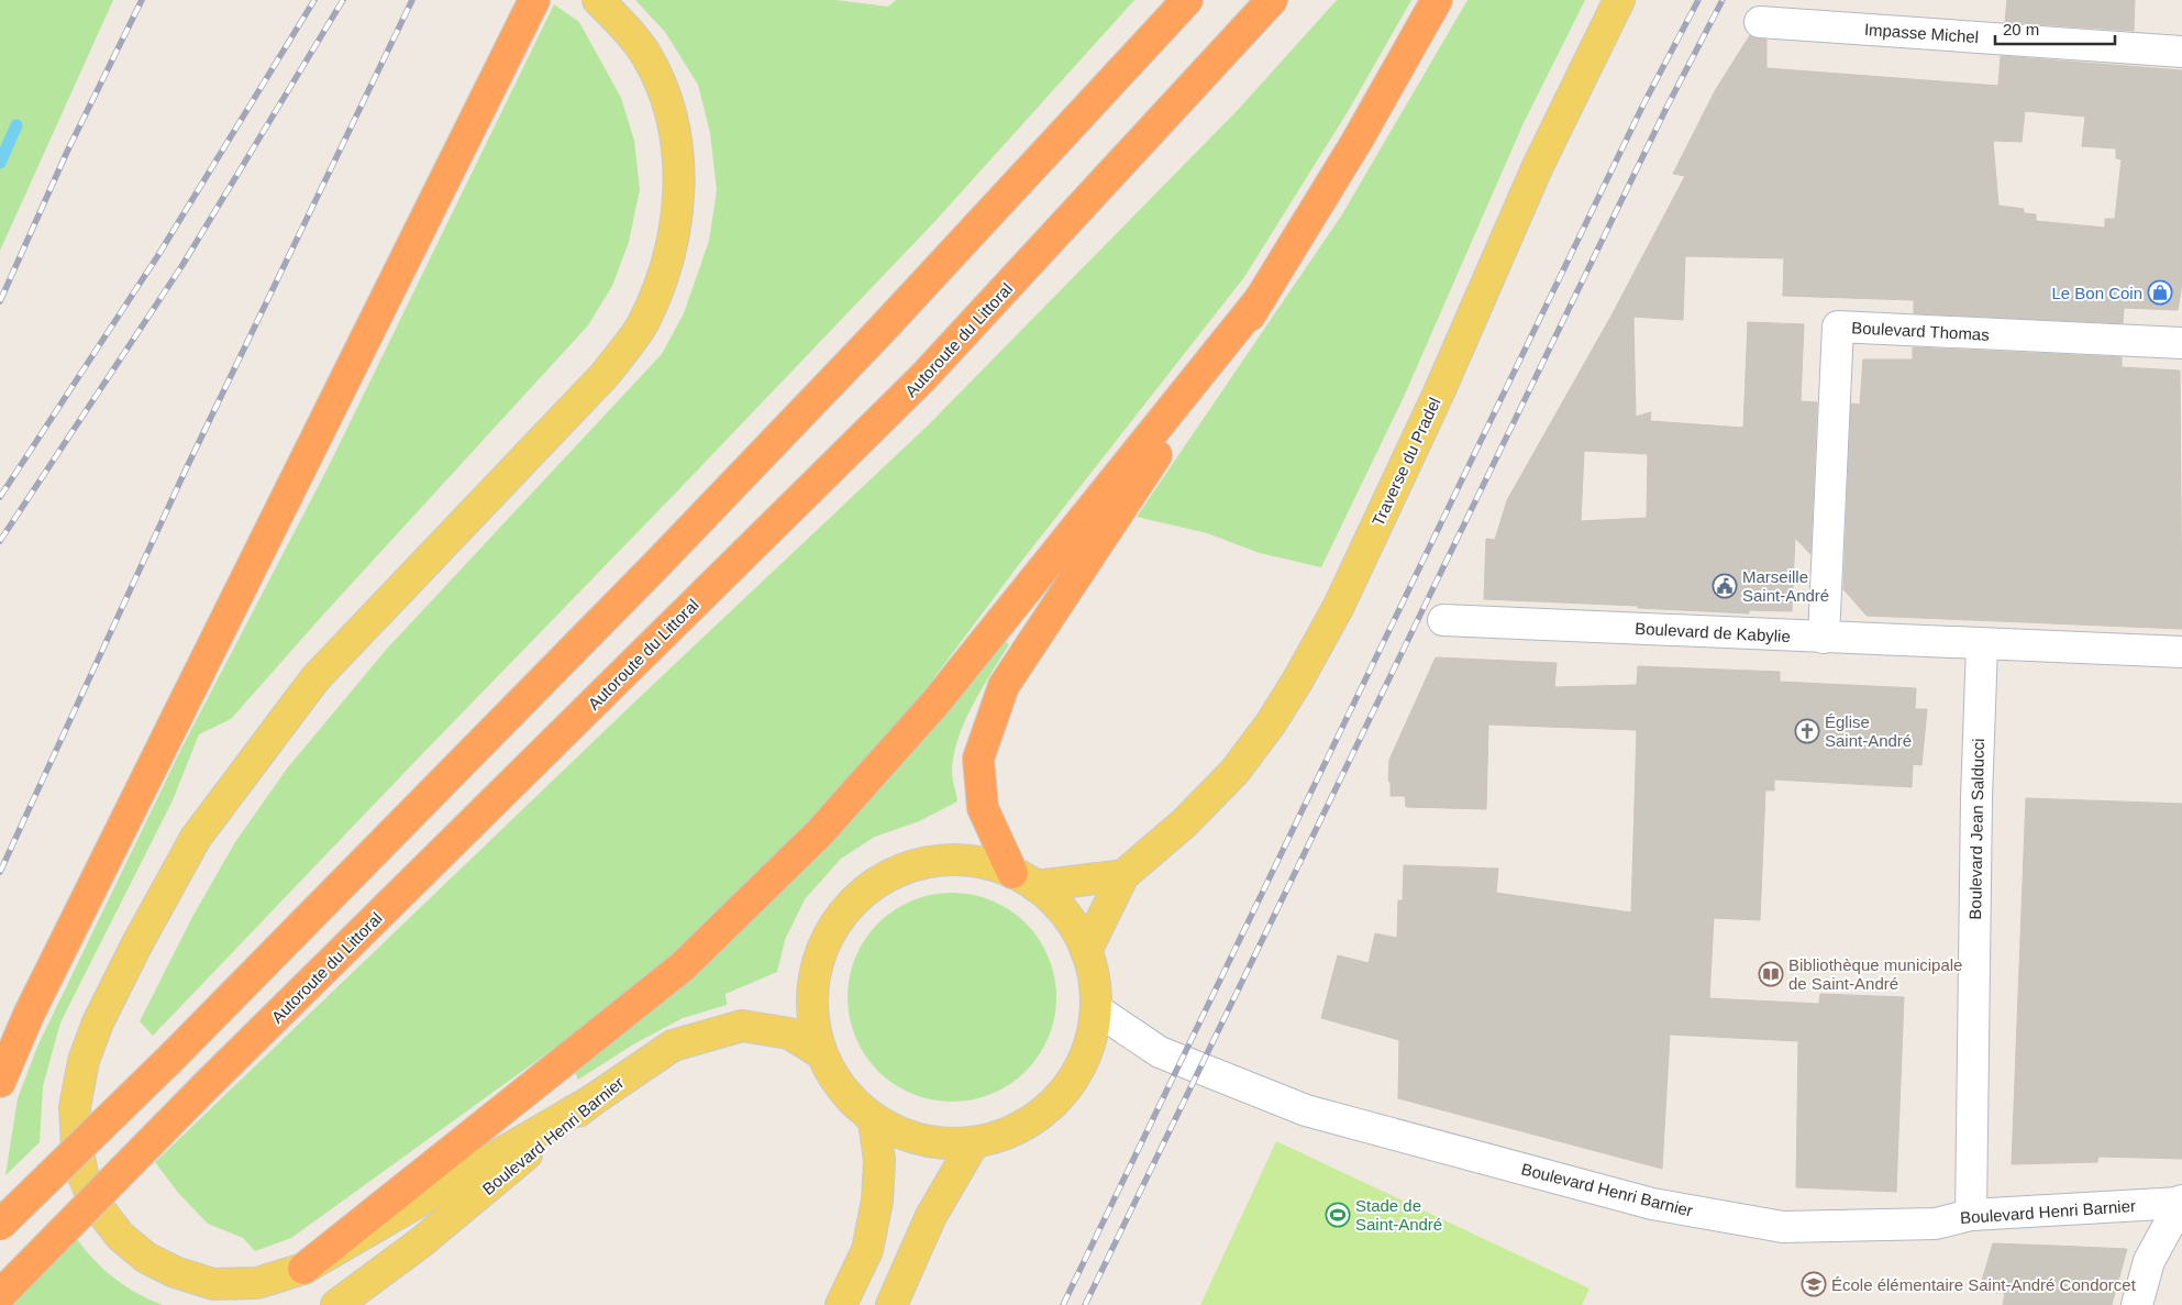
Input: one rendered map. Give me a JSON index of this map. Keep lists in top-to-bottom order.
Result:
{
  "streets": {
    "highway": ["Autoroute du Littoral"],
    "main road": ["Traverse du Pradel", "Boulevard Henri Barnier"],
    "street": [
      "Impasse Michel",
      "Boulevard Thomas",
      "Boulevard de Kabylie",
      "Boulevard Jean Salducci"
    ]
  },
  "crossings": [
    ["Boulevard Thomas", "Boulevard de Kabylie"],
    ["Boulevard de Kabylie", "Boulevard Jean Salducci"],
    ["Boulevard Jean Salducci", "Boulevard Henri Barnier"]
  ],
  "places": {
    "shop": ["Le Bon Coin"],
    "public building": ["Marseille Saint-André"],
    "church": ["Église Saint-André"],
    "library": ["Bibliothèque municipale de Saint-André"],
    "sports": ["Stade de Saint-André"],
    "school or university": ["École élémentaire Saint-André Condorcet"]
  },
  "scale_bar": "20 m"
}
